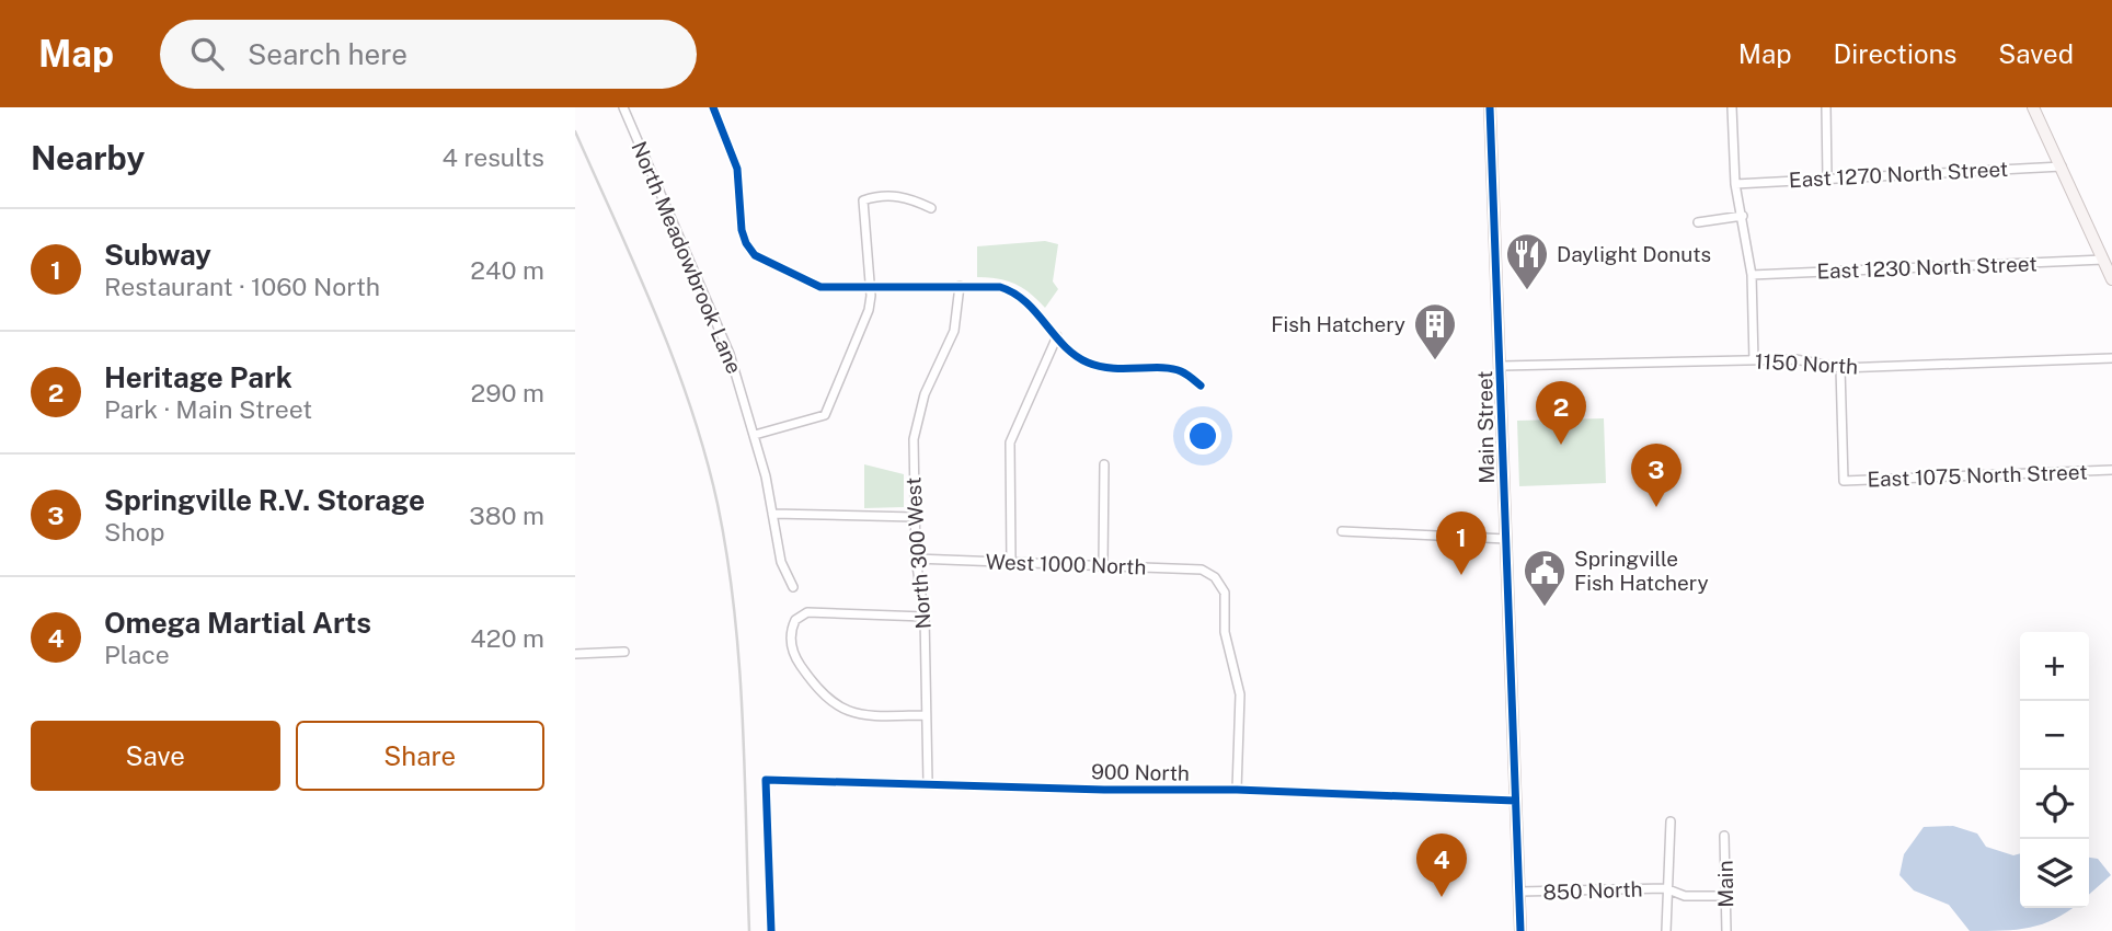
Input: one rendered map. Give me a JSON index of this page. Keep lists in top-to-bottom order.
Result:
{
  "streets": {
    "main road": ["Main Street"],
    "street": [
      "East 1270 North Street",
      "North Meadowbrook Lane",
      "East 1230 North Street",
      "1150 North",
      "East 1075 North Street",
      "North 300 West",
      "West 1000 North",
      "900 North",
      "Main",
      "850 North"
    ]
  },
  "crossings": [
    ["1150 North", "Main Street"],
    ["1150 North", "East 1075 North Street"],
    ["Main Street", "900 North"],
    ["Main Street", "850 North"],
    ["North 300 West", "West 1000 North"],
    ["North 300 West", "900 North"],
    ["West 1000 North", "900 North"],
    ["Main", "850 North"]
  ],
  "places": {
    "restaurant": ["Daylight Donuts"],
    "building": ["Fish Hatchery"],
    "public building": ["Springville Fish Hatchery"]
  },
  "page": {
    "header": "Map",
    "search": "Search here",
    "nav": ["Map", "Directions", "Saved"],
    "heading": ["Nearby", "4 results"],
    "list": [
      {
        "mark": "1",
        "name": "Subway",
        "note": "Restaurant · 1060 North",
        "value": "240 m"
      },
      {
        "mark": "2",
        "name": "Heritage Park",
        "note": "Park · Main Street",
        "value": "290 m"
      },
      {
        "mark": "3",
        "name": "Springville R.V. Storage",
        "note": "Shop",
        "value": "380 m"
      },
      {
        "mark": "4",
        "name": "Omega Martial Arts",
        "note": "Place",
        "value": "420 m"
      }
    ],
    "pins": [
      "2",
      "3",
      "1",
      "4"
    ],
    "map_buttons": ["+", "−"],
    "buttons": ["Save", "Share"]
  }
}
